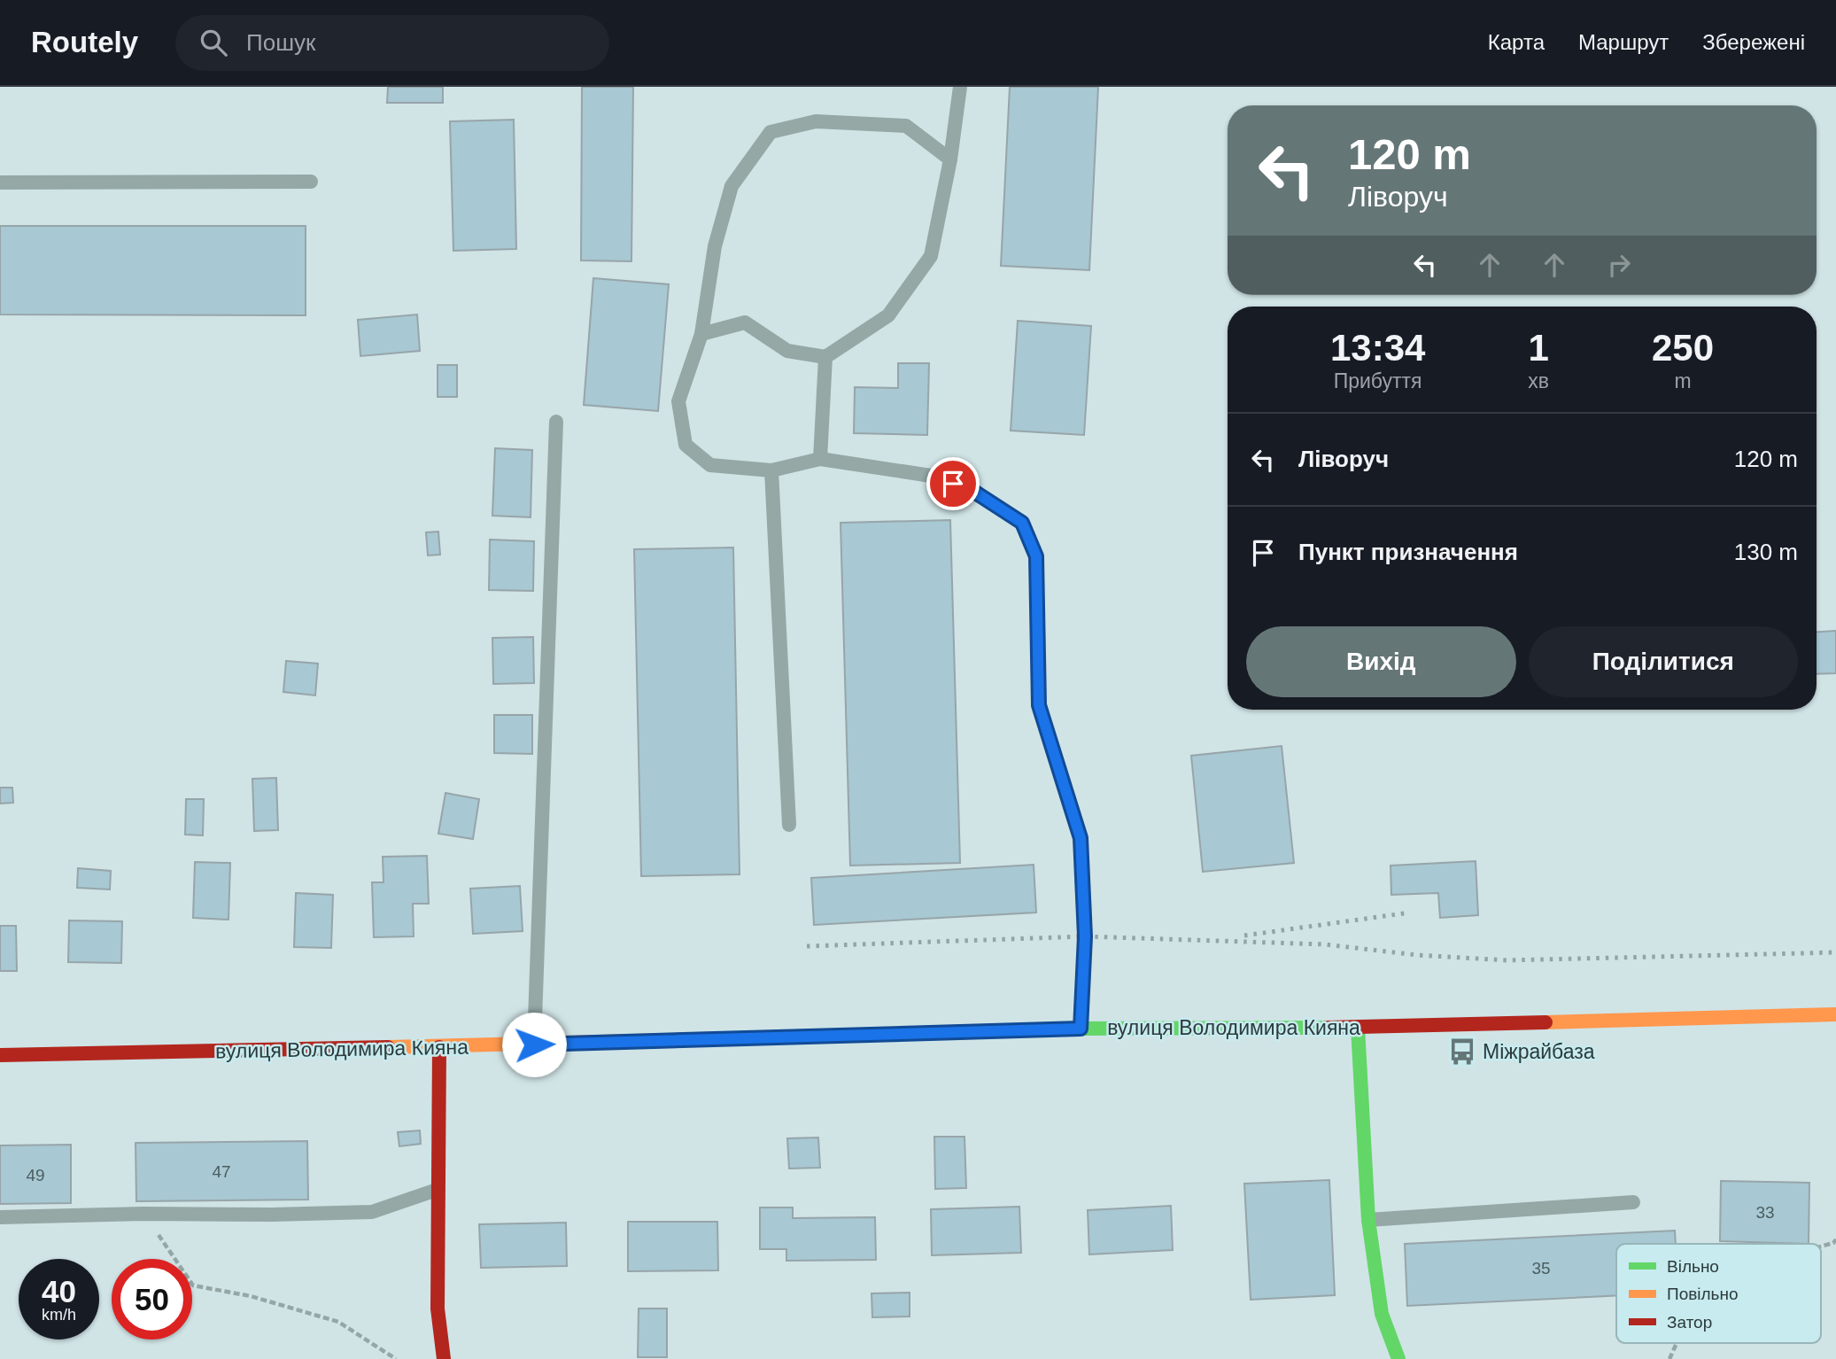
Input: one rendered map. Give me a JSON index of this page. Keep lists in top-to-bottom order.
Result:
{
  "streets": {
    "main road": ["вулиця Володимира Кияна"]
  },
  "places": {
    "bus stop": ["Міжрайбаза"]
  },
  "house_numbers": [
    "47",
    "49",
    "33",
    "35"
  ],
  "legend": ["Вільно", "Повільно", "Затор"],
  "page": {
    "header": "Routely",
    "search": "Пошук",
    "nav": ["Карта", "Маршрут", "Збережені"],
    "turn": ["120 m", "Ліворуч"],
    "eta": [
      "13:34",
      "Прибуття",
      "1",
      "хв",
      "250",
      "m"
    ],
    "list": [
      {
        "name": "Ліворуч",
        "value": "120 m"
      },
      {
        "name": "Пункт призначення",
        "value": "130 m"
      }
    ],
    "buttons": ["Вихід", "Поділитися"],
    "speed": "40 km/h",
    "limit": "50"
  }
}
